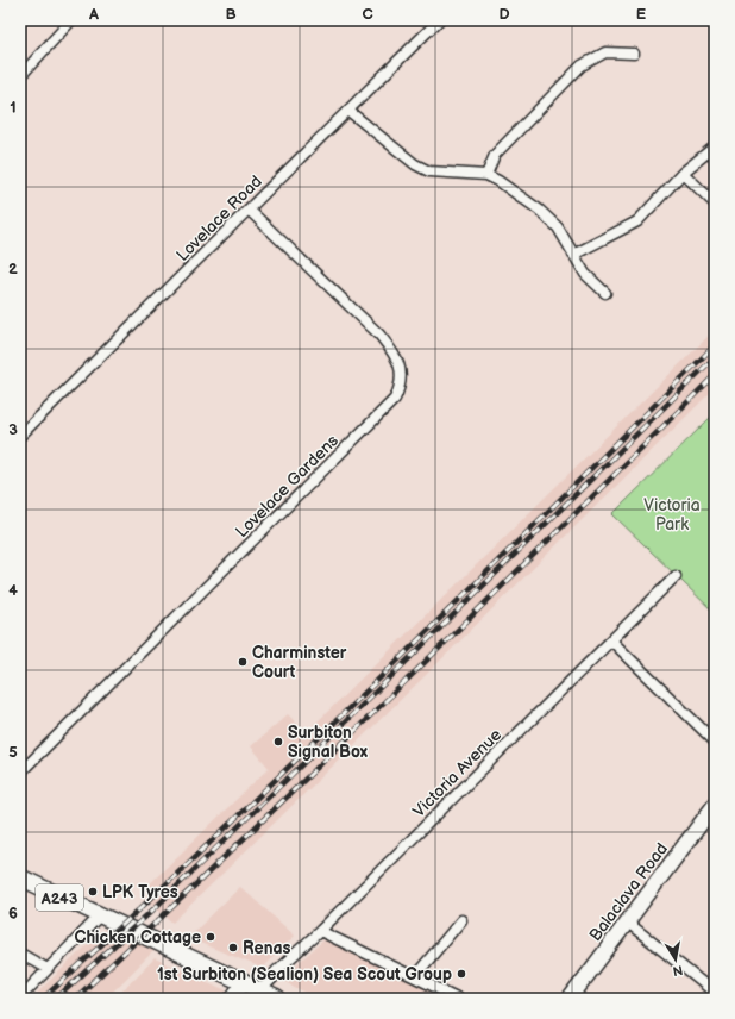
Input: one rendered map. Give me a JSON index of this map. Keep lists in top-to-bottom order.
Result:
{
  "streets": {
    "main road": ["A243"],
    "street": [
      "Lovelace Road",
      "Lovelace Gardens",
      "Victoria Avenue",
      "Balaclava Road"
    ]
  },
  "crossings": [
    ["Lovelace Road", "Lovelace Gardens"],
    ["Victoria Avenue", "A243"]
  ],
  "parks": ["Victoria Park"],
  "places": [
    "Charminster Court",
    "Surbiton Signal Box",
    "LPK Tyres",
    "Chicken Cottage",
    "Renas",
    "1st Surbiton (Sealion) Sea Scout Group"
  ],
  "north": "bottom",
  "grid": {
    "columns": [
      "A",
      "B",
      "C",
      "D",
      "E"
    ],
    "rows": [
      "1",
      "2",
      "3",
      "4",
      "5",
      "6"
    ]
  }
}
